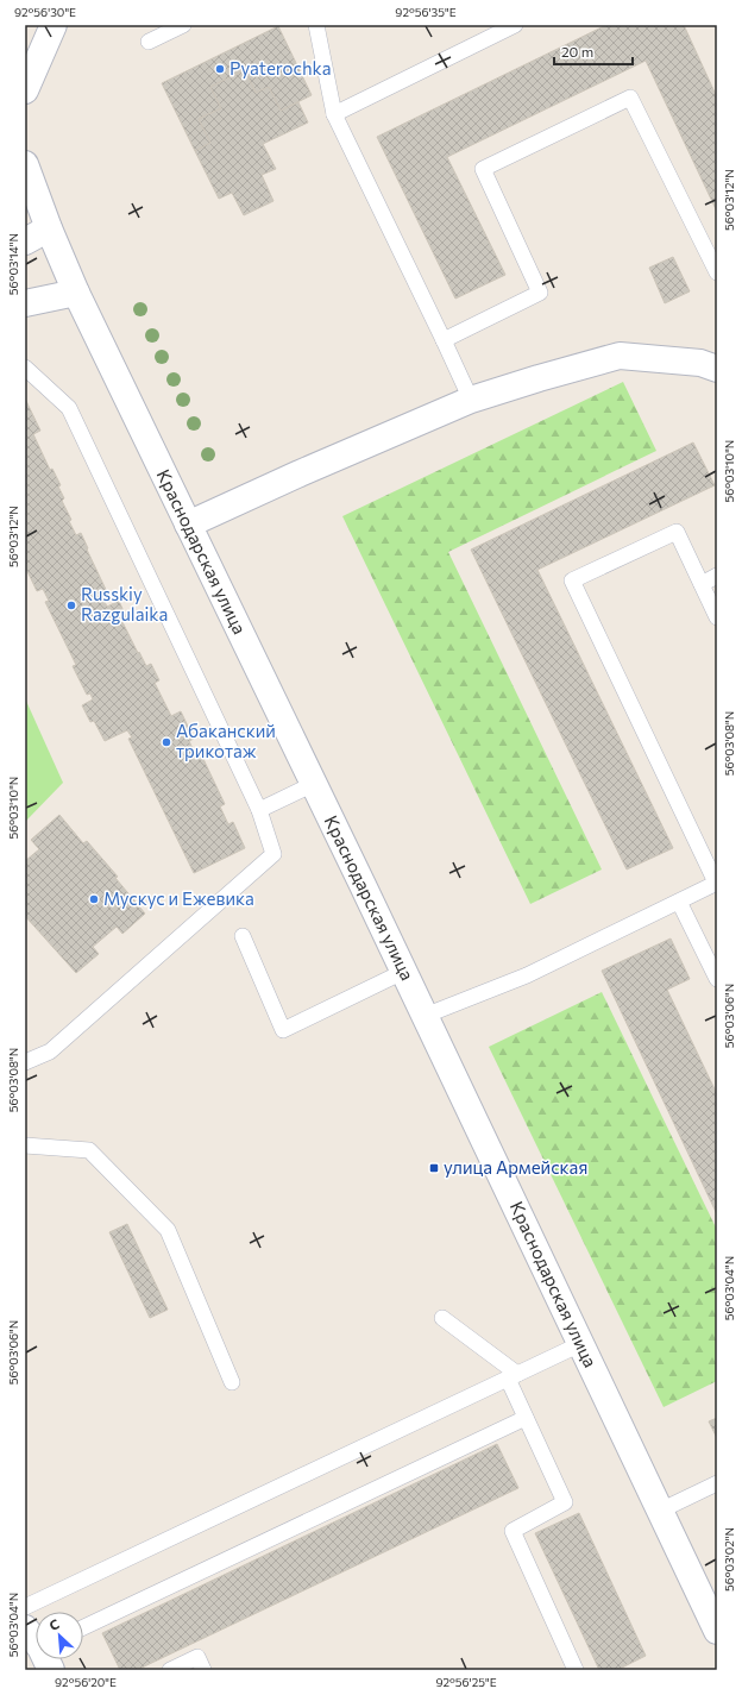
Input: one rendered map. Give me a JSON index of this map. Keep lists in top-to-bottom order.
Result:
{
  "streets": {
    "main road": ["Краснодарская улица"]
  },
  "places": {
    "other": [
      "Pyaterochka",
      "Russkiy Razgulaika",
      "Абаканский трикотаж",
      "Мускус и Ежевика"
    ],
    "transit": ["улица Армейская"]
  },
  "scale_bar": "20 m",
  "north": "top left",
  "coordinates": [
    "92°56'30\"E",
    "92°56'35\"E",
    "56°03'12\"N",
    "56°03'14\"N",
    "56°03'10\"N",
    "56°03'08\"N",
    "56°03'06\"N",
    "56°03'04\"N",
    "56°03'02\"N",
    "92°56'20\"E",
    "92°56'25\"E"
  ]
}
